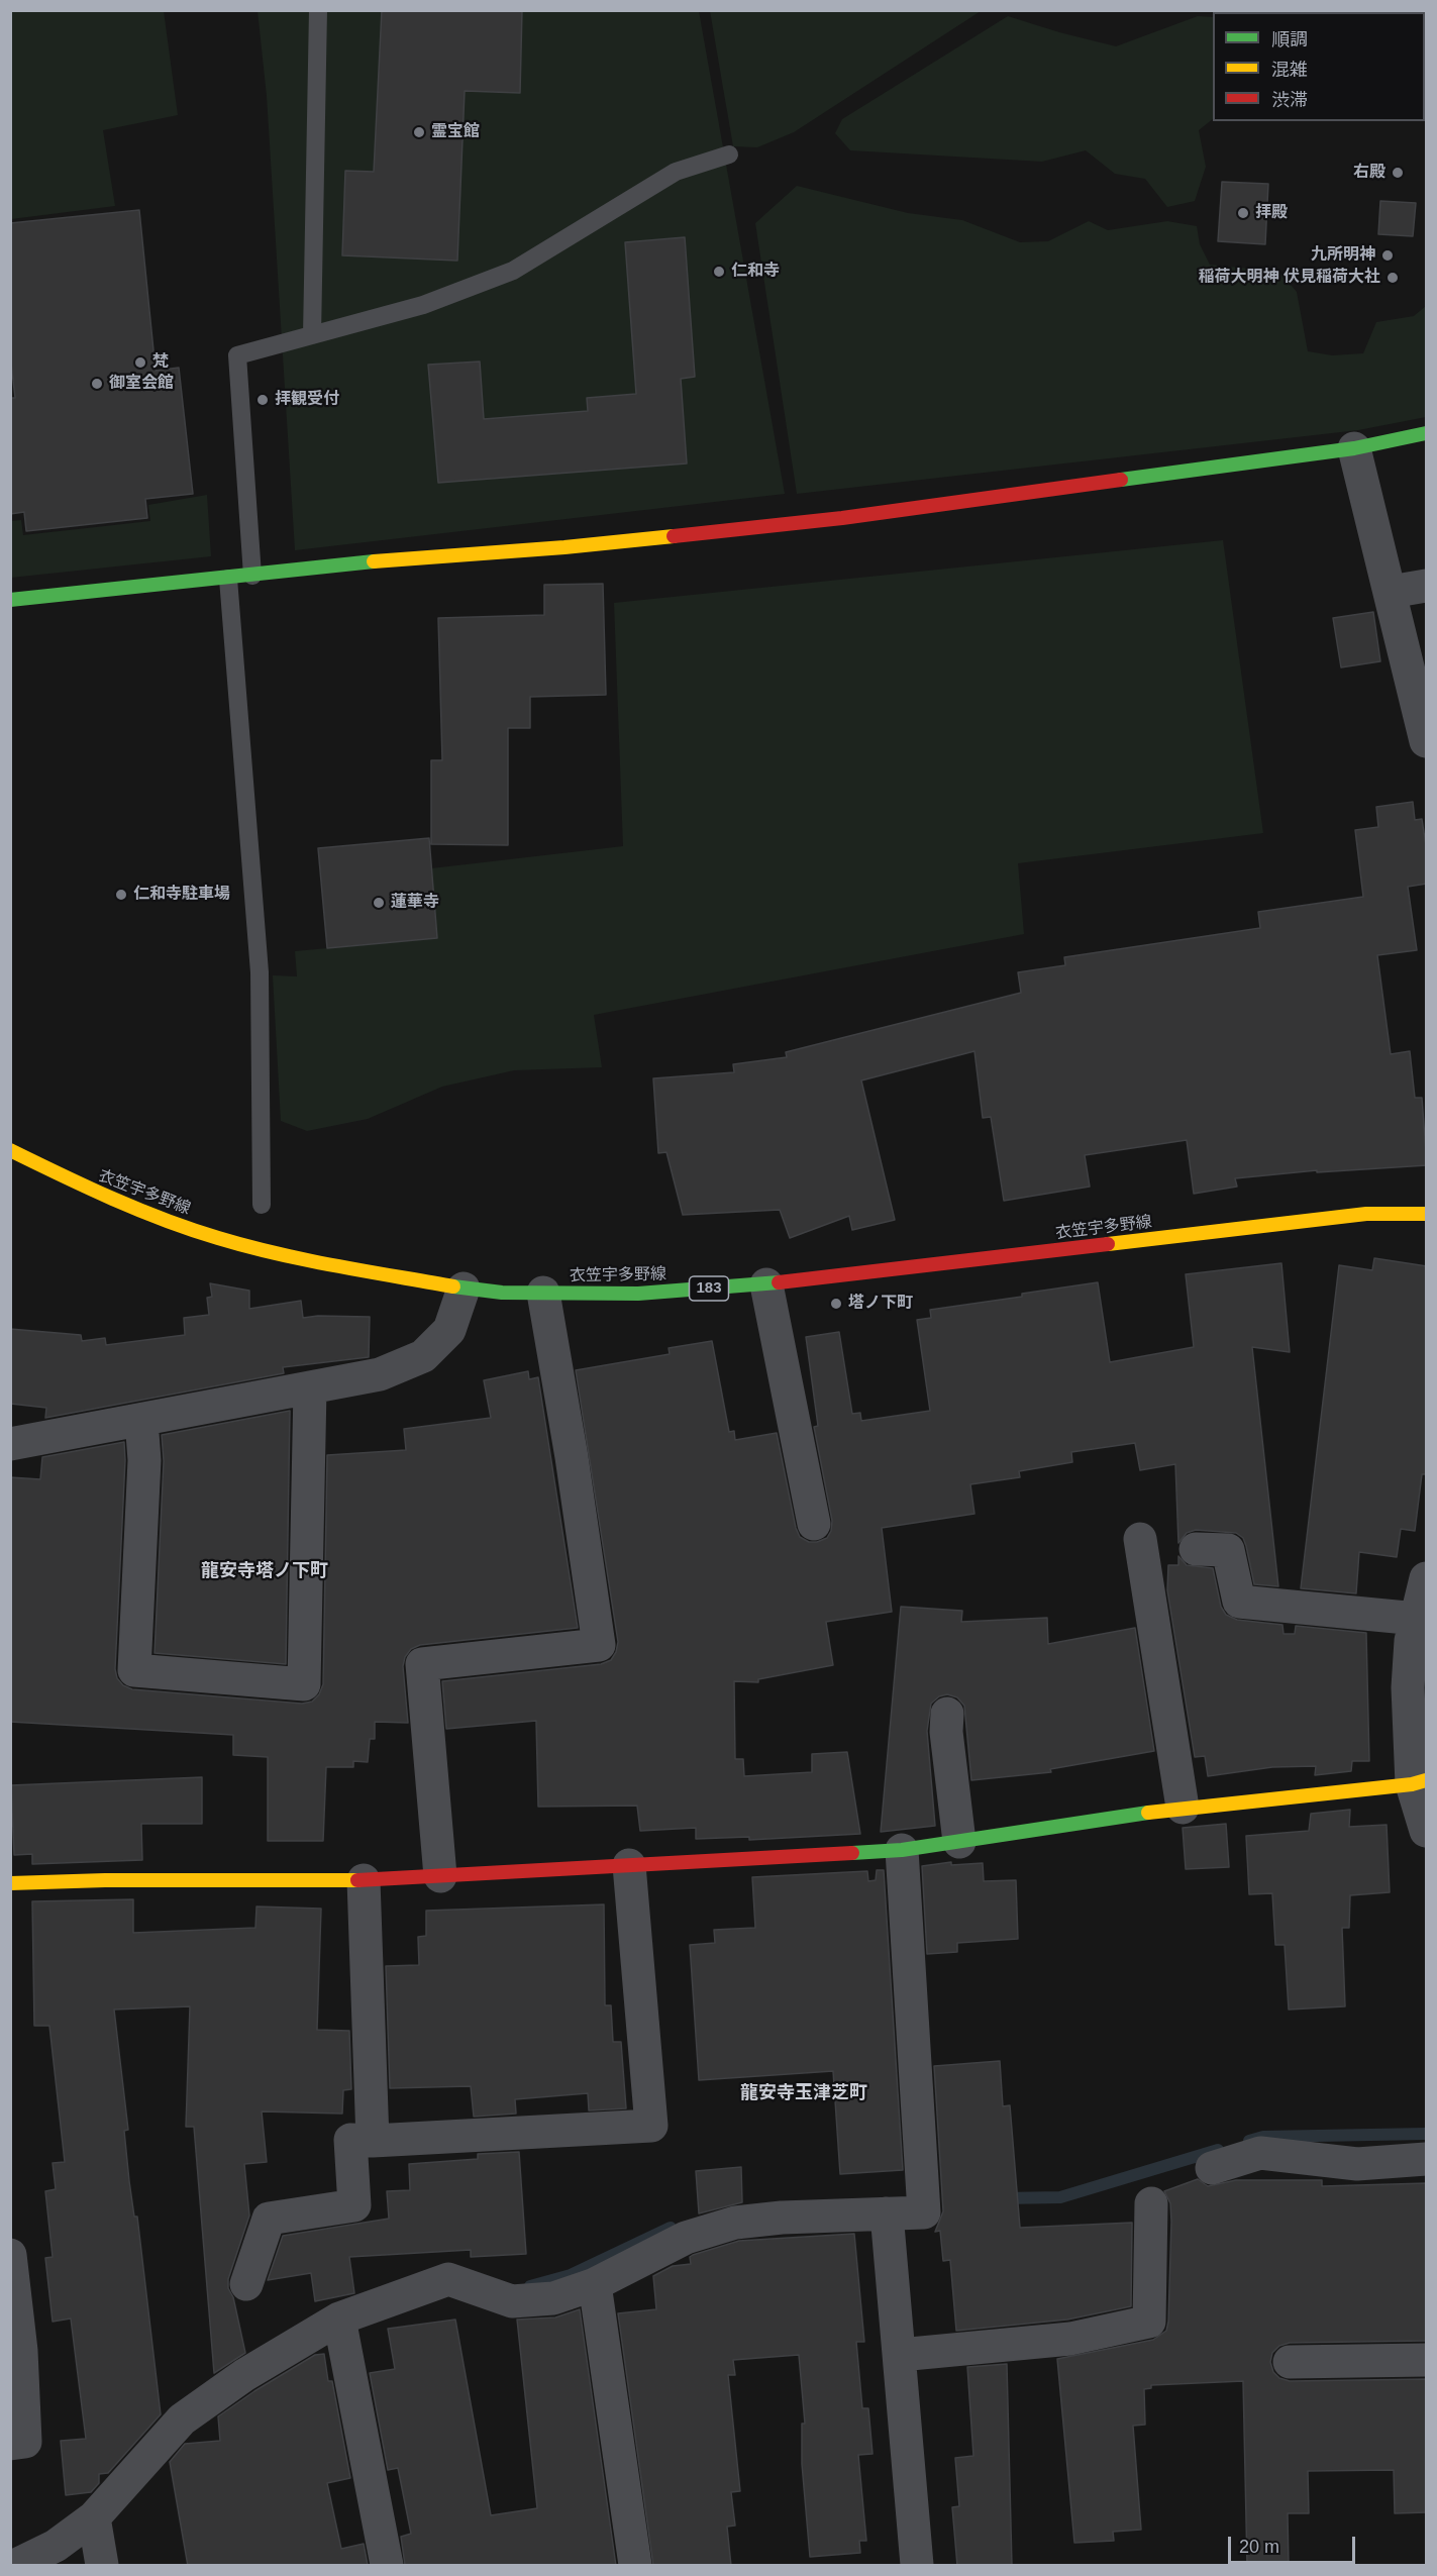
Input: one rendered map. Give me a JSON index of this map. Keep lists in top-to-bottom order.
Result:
{
  "streets": {
    "street": ["衣笠宇多野線", "183"]
  },
  "districts": ["龍安寺塔ノ下町", "龍安寺玉津芝町"],
  "places": [
    "霊宝館",
    "右殿",
    "拝殿",
    "九所明神",
    "仁和寺",
    "稲荷大明神 伏見稲荷大社",
    "梵",
    "御室会館",
    "拝観受付",
    "仁和寺駐車場",
    "蓮華寺",
    "塔ノ下町"
  ],
  "legend": ["順調", "混雑", "渋滞"],
  "scale_bar": "20 m"
}
